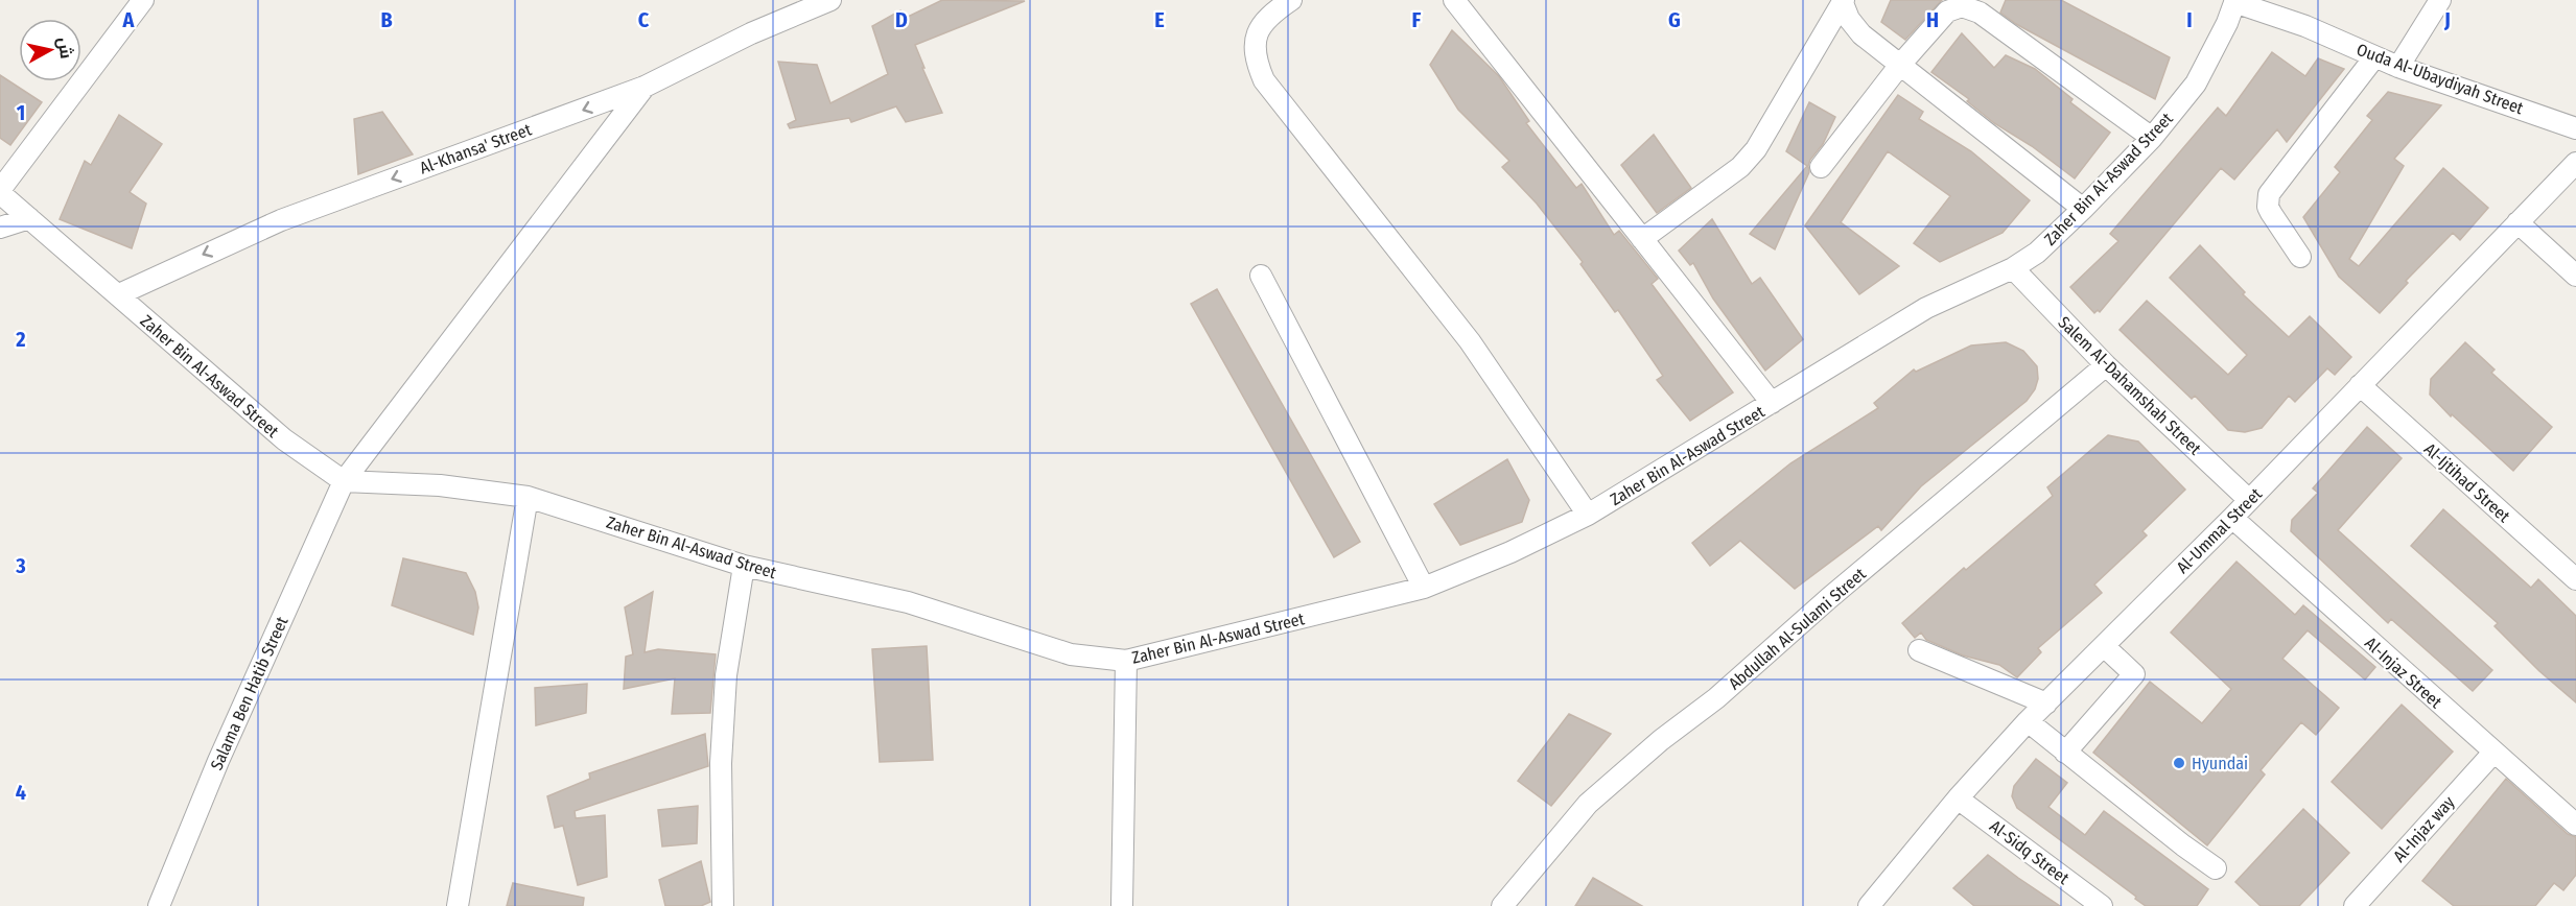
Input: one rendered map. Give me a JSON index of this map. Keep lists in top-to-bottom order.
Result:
{
  "streets": {
    "street": [
      "Ouda Al-Ubaydiyah Street",
      "Al-Khansa' Street",
      "Zaher Bin Al-Aswad Street",
      "Salem Al-Dahamshah Street",
      "Al-Ijtihad Street",
      "Al-Ummal Street",
      "Abdullah Al-Sulami Street",
      "Al-Injaz Street",
      "Salama Ben Hatib Street",
      "Al-Injaz way",
      "Al-Sidq Street"
    ]
  },
  "crossings": [
    ["Ouda Al-Ubaydiyah Street", "Zaher Bin Al-Aswad Street"],
    ["Al-Khansa' Street", "Zaher Bin Al-Aswad Street"],
    ["Al-Khansa' Street", "Salama Ben Hatib Street"],
    ["Zaher Bin Al-Aswad Street", "Salem Al-Dahamshah Street"],
    ["Zaher Bin Al-Aswad Street", "Salama Ben Hatib Street"],
    ["Salem Al-Dahamshah Street", "Al-Ummal Street"],
    ["Salem Al-Dahamshah Street", "Abdullah Al-Sulami Street"],
    ["Al-Ijtihad Street", "Al-Ummal Street"],
    ["Al-Ummal Street", "Al-Injaz Street"],
    ["Al-Ummal Street", "Al-Sidq Street"],
    ["Al-Injaz Street", "Al-Injaz way"]
  ],
  "one_way": ["Al-Khansa' Street"],
  "places": ["Hyundai"],
  "north": "right",
  "grid": {
    "columns": [
      "A",
      "B",
      "C",
      "D",
      "E",
      "F",
      "G",
      "H",
      "I",
      "J"
    ],
    "rows": [
      "1",
      "2",
      "3",
      "4"
    ]
  }
}
